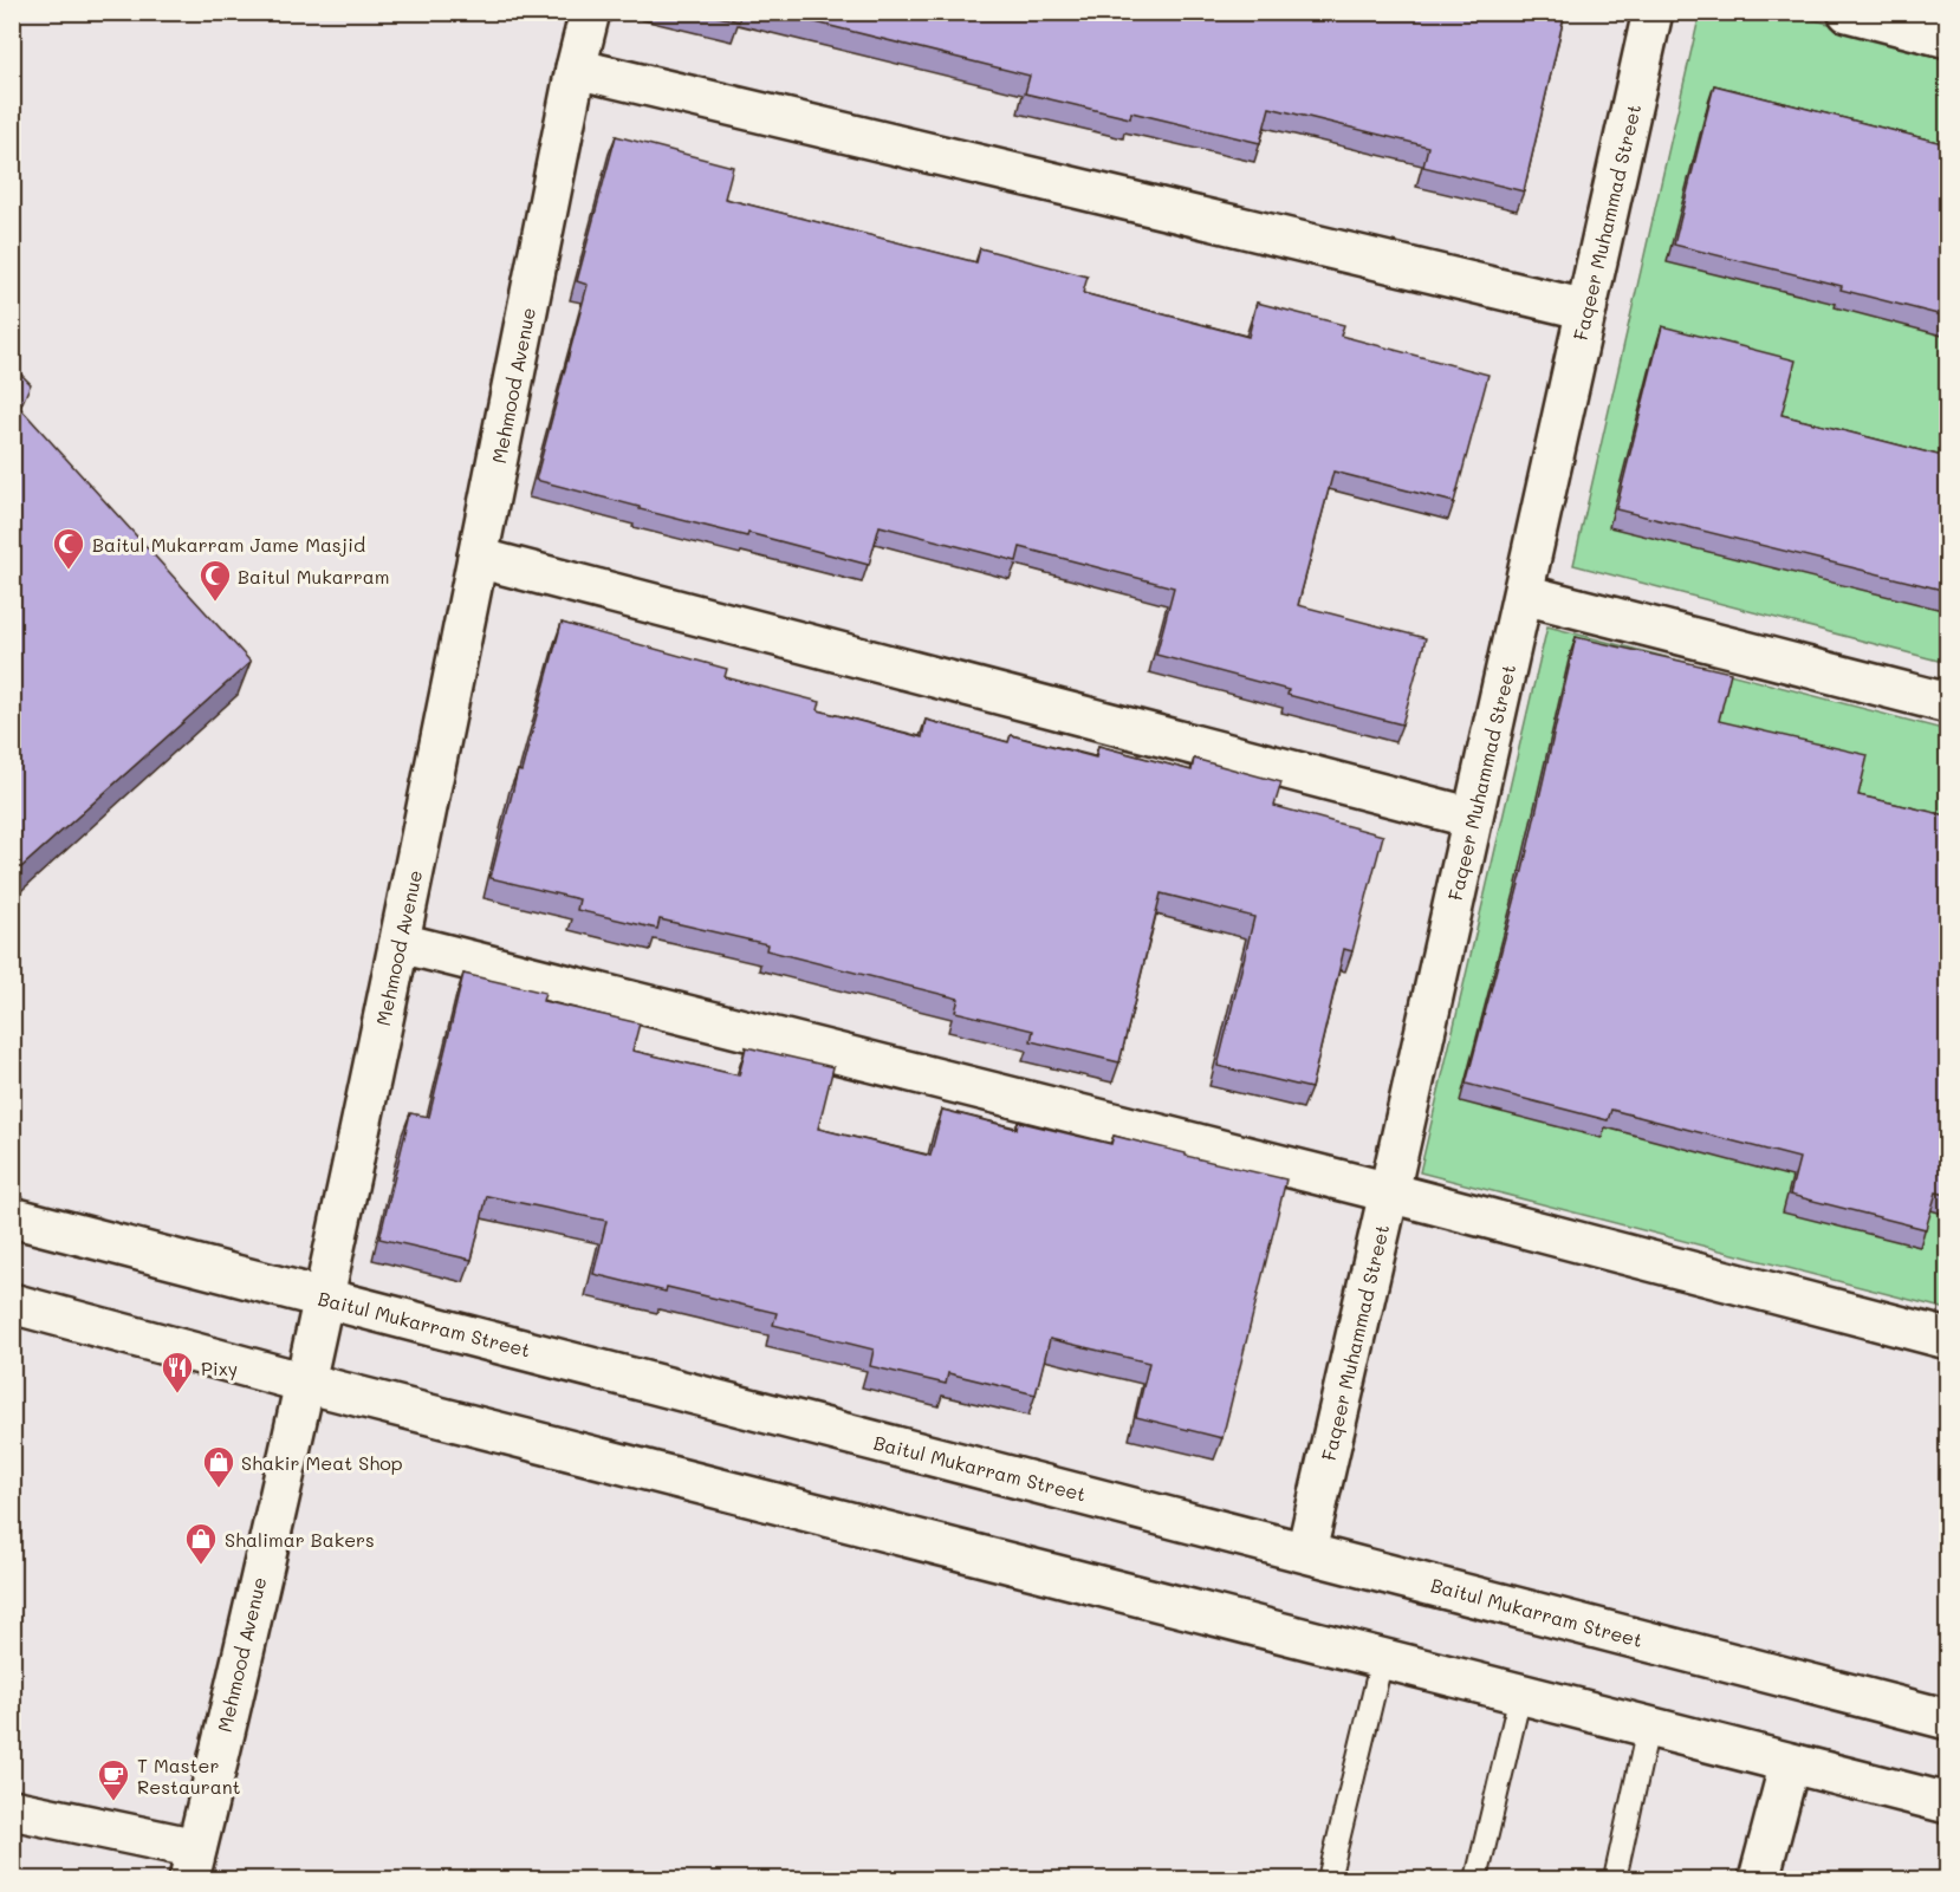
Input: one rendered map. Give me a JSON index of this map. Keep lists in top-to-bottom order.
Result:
{
  "streets": {
    "street": ["Faqeer Muhammad Street", "Mehmood Avenue", "Baitul Mukarram Street"]
  },
  "crossings": [
    ["Faqeer Muhammad Street", "Baitul Mukarram Street"],
    ["Mehmood Avenue", "Baitul Mukarram Street"]
  ],
  "places": {
    "mosque": ["Baitul Mukarram Jame Masjid", "Baitul Mukarram"],
    "restaurant": ["Pixy"],
    "shop": ["Shakir Meat Shop", "Shalimar Bakers"],
    "cafe": ["T Master Restaurant"]
  }
}
